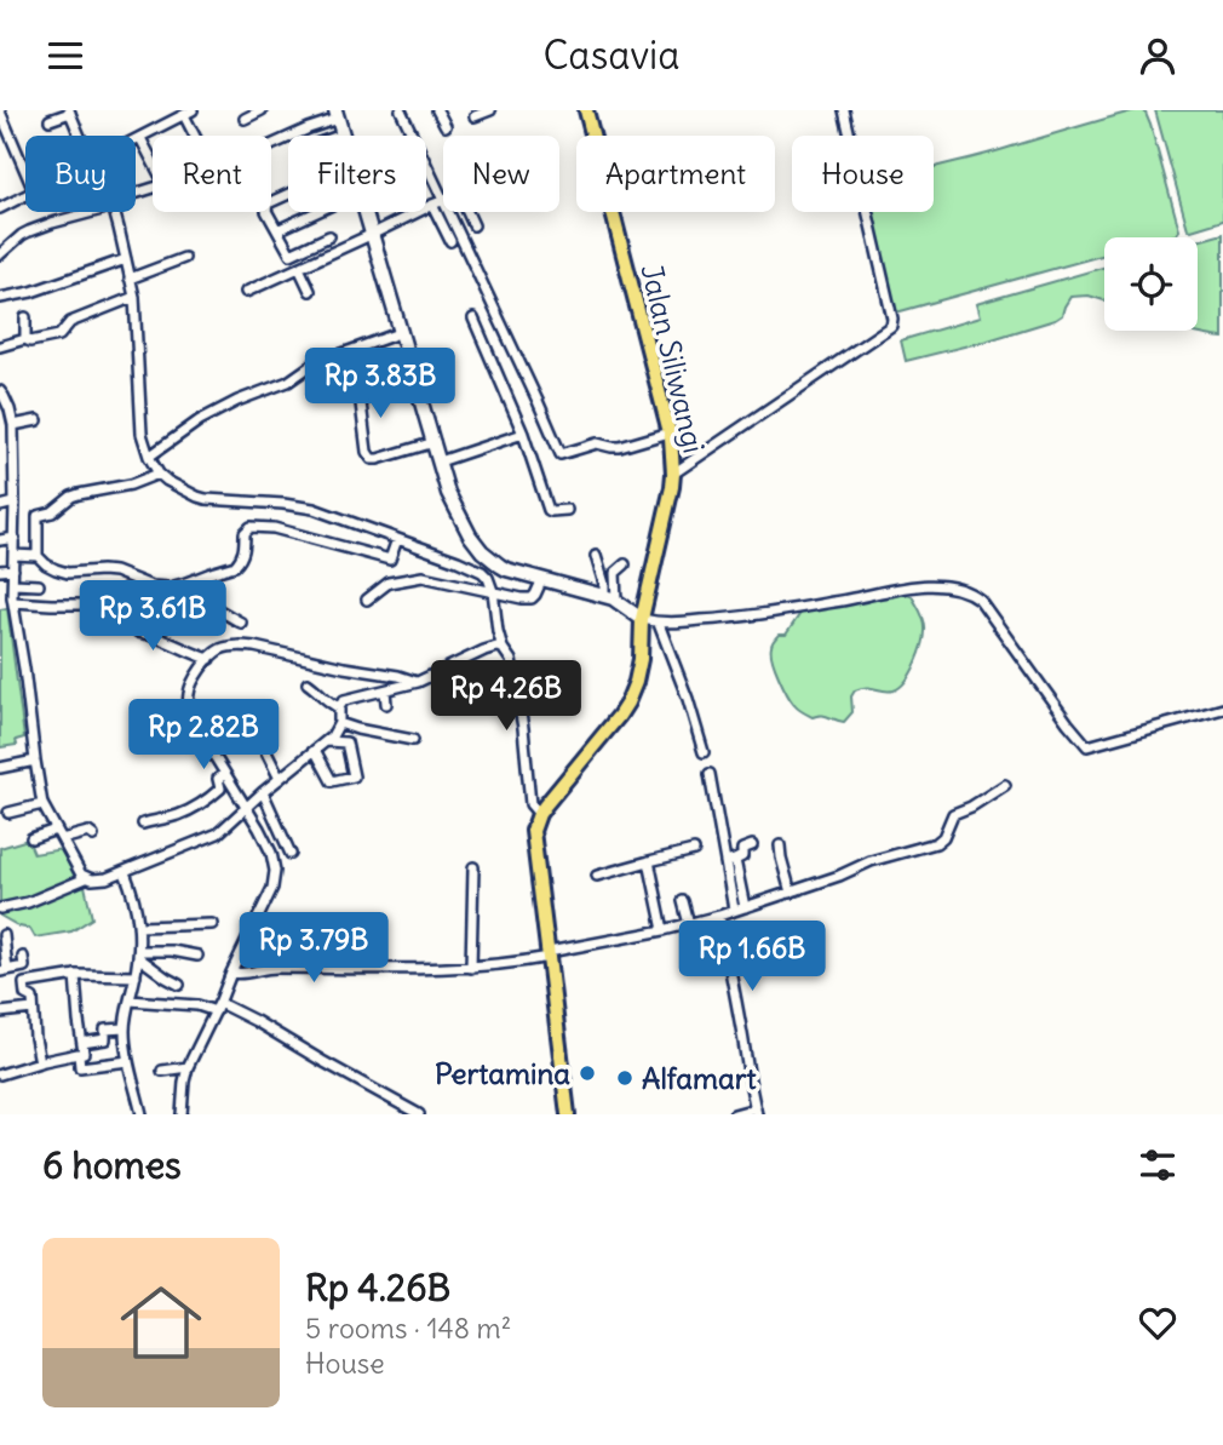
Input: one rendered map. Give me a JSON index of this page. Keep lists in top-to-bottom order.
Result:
{
  "streets": {
    "main road": ["Jalan Siliwangi"]
  },
  "places": ["Pertamina", "Alfamart"],
  "page": {
    "header": "Casavia",
    "chip": [
      "Buy",
      "Rent",
      "Filters",
      "New",
      "Apartment",
      "House"
    ],
    "price": [
      "Rp 3.83B",
      "Rp 3.61B",
      "Rp 4.26B",
      "Rp 2.82B",
      "Rp 3.79B",
      "Rp 1.66B"
    ],
    "heading": "6 homes",
    "list": [
      {
        "name": "Rp 4.26B",
        "note": "5 rooms · 148 m² · House"
      }
    ]
  }
}
